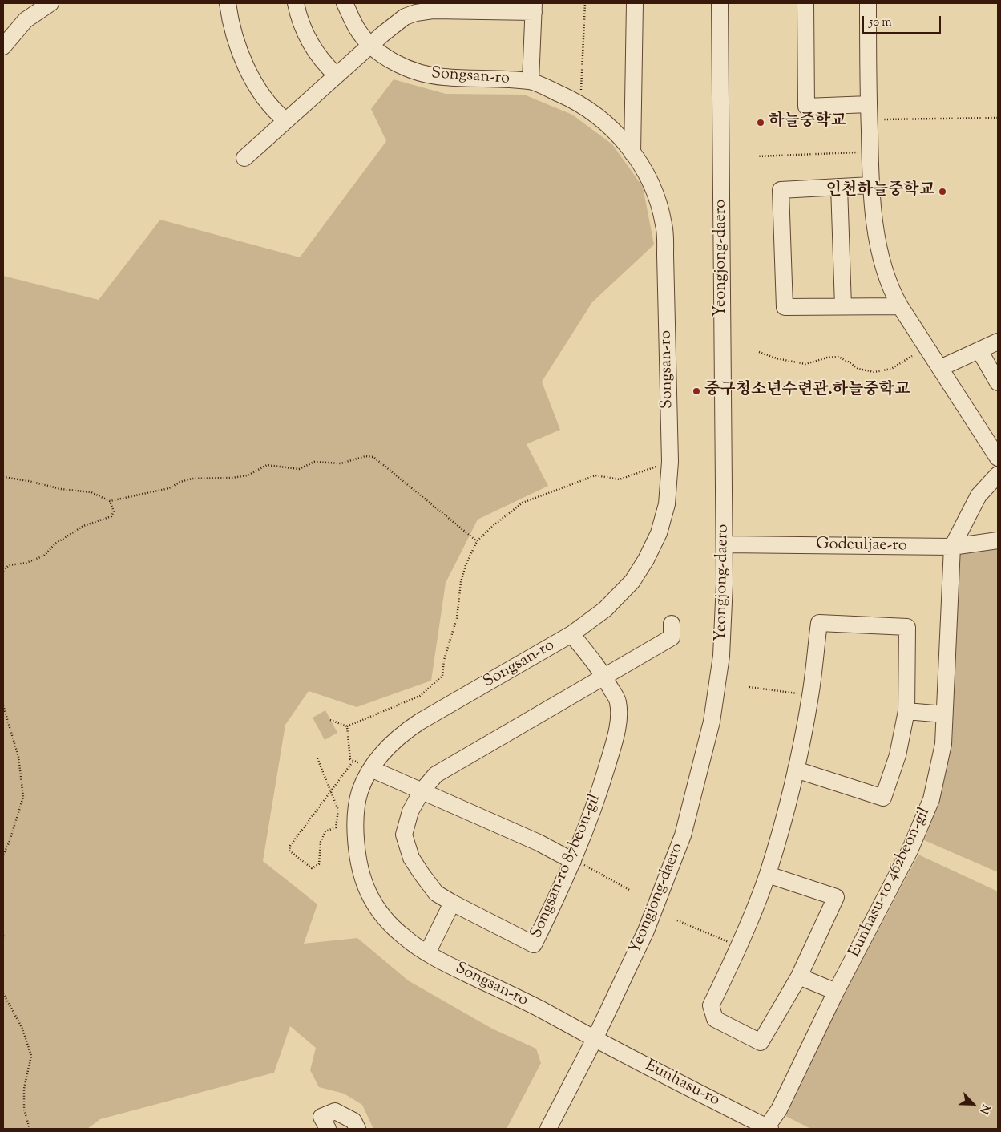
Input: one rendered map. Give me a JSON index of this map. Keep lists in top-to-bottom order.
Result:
{
  "streets": {
    "street": [
      "Songsan-ro",
      "Yeongjong-daero",
      "Godeuljae-ro",
      "Songsan-ro 87beon-gil",
      "Eunhasu-ro 462beon-gil",
      "Eunhasu-ro"
    ]
  },
  "crossings": [
    ["Songsan-ro", "Yeongjong-daero"],
    ["Songsan-ro", "Songsan-ro 87beon-gil"],
    ["Songsan-ro", "Eunhasu-ro"],
    ["Yeongjong-daero", "Godeuljae-ro"],
    ["Yeongjong-daero", "Eunhasu-ro"],
    ["Godeuljae-ro", "Eunhasu-ro 462beon-gil"],
    ["Eunhasu-ro 462beon-gil", "Eunhasu-ro"]
  ],
  "places": ["하늘중학교", "인천하늘중학교", "중구청소년수련관.하늘중학교"],
  "scale_bar": "50 m",
  "north": "bottom right"
}
